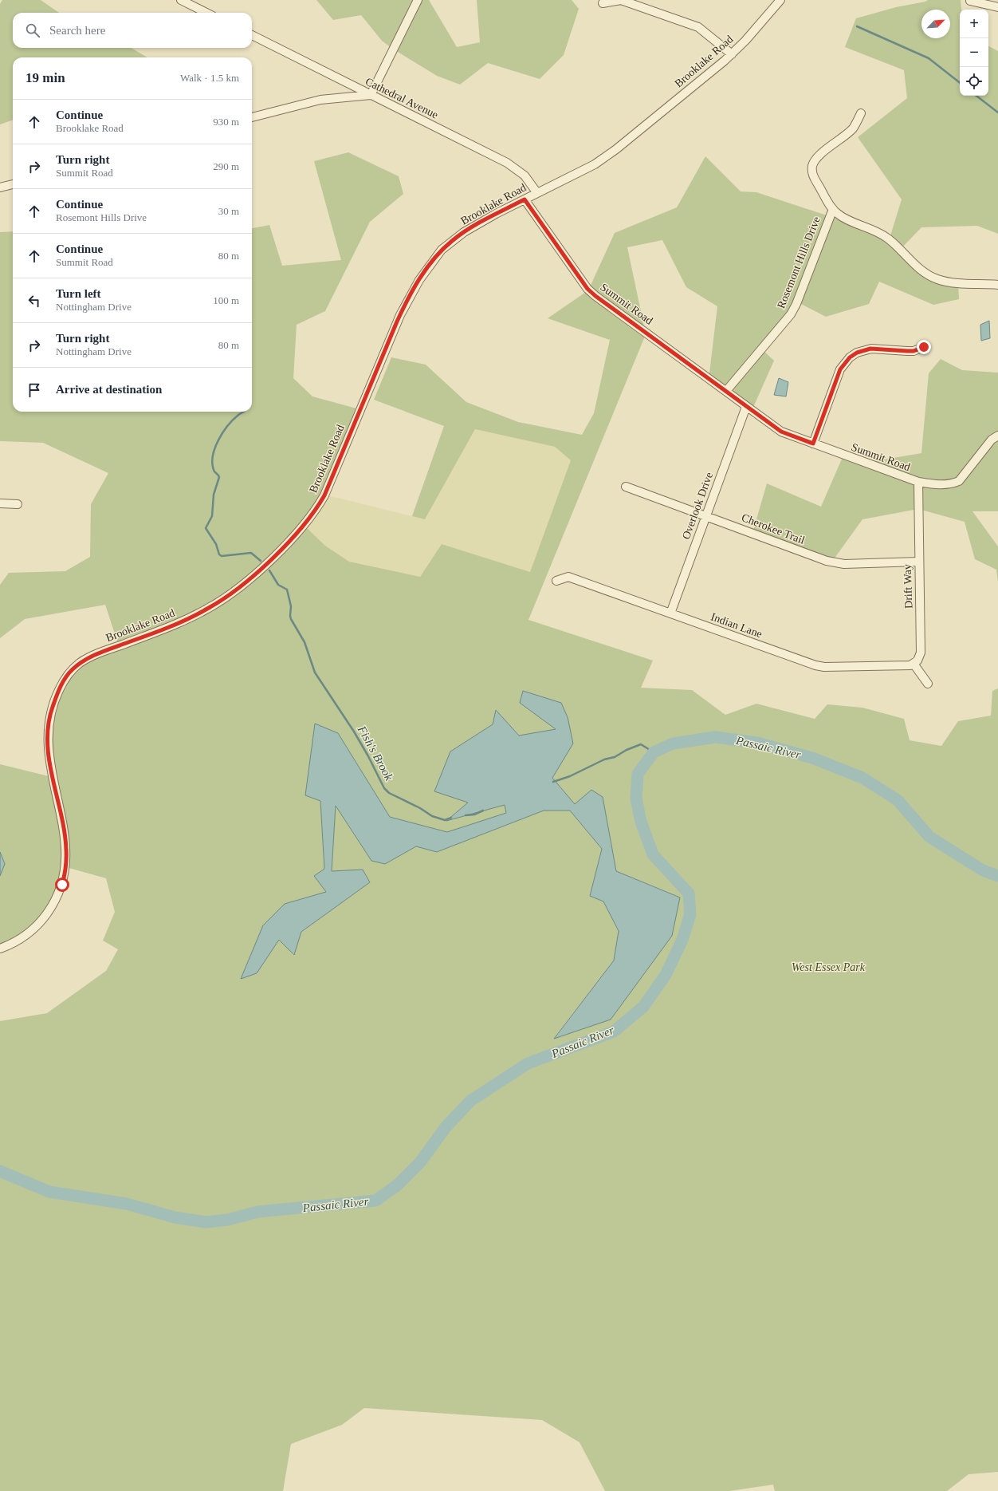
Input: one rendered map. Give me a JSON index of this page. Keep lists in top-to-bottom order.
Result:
{
  "streets": {
    "street": [
      "Brooklake Road",
      "Cathedral Avenue",
      "Rosemont Hills Drive",
      "Summit Road",
      "Overlook Drive",
      "Cherokee Trail",
      "Drift Way",
      "Indian Lane"
    ]
  },
  "crossings": [
    ["Brooklake Road", "Cathedral Avenue"],
    ["Brooklake Road", "Summit Road"],
    ["Rosemont Hills Drive", "Summit Road"],
    ["Summit Road", "Overlook Drive"],
    ["Summit Road", "Drift Way"],
    ["Overlook Drive", "Cherokee Trail"],
    ["Overlook Drive", "Indian Lane"],
    ["Cherokee Trail", "Drift Way"],
    ["Drift Way", "Indian Lane"]
  ],
  "water": ["Passaic River", "Fish's Brook"],
  "parks": ["West Essex Park"],
  "north": "top right",
  "page": {
    "map_buttons": ["+", "−"],
    "search": "Search here",
    "heading": ["19 min", "Walk · 1.5 km"],
    "list": [
      ["Continue", "Brooklake Road", "930 m"],
      ["Turn right", "Summit Road", "290 m"],
      ["Continue", "Rosemont Hills Drive", "30 m"],
      ["Continue", "Summit Road", "80 m"],
      ["Turn left", "Nottingham Drive", "100 m"],
      ["Turn right", "Nottingham Drive", "80 m"],
      "Arrive at destination"
    ]
  }
}
